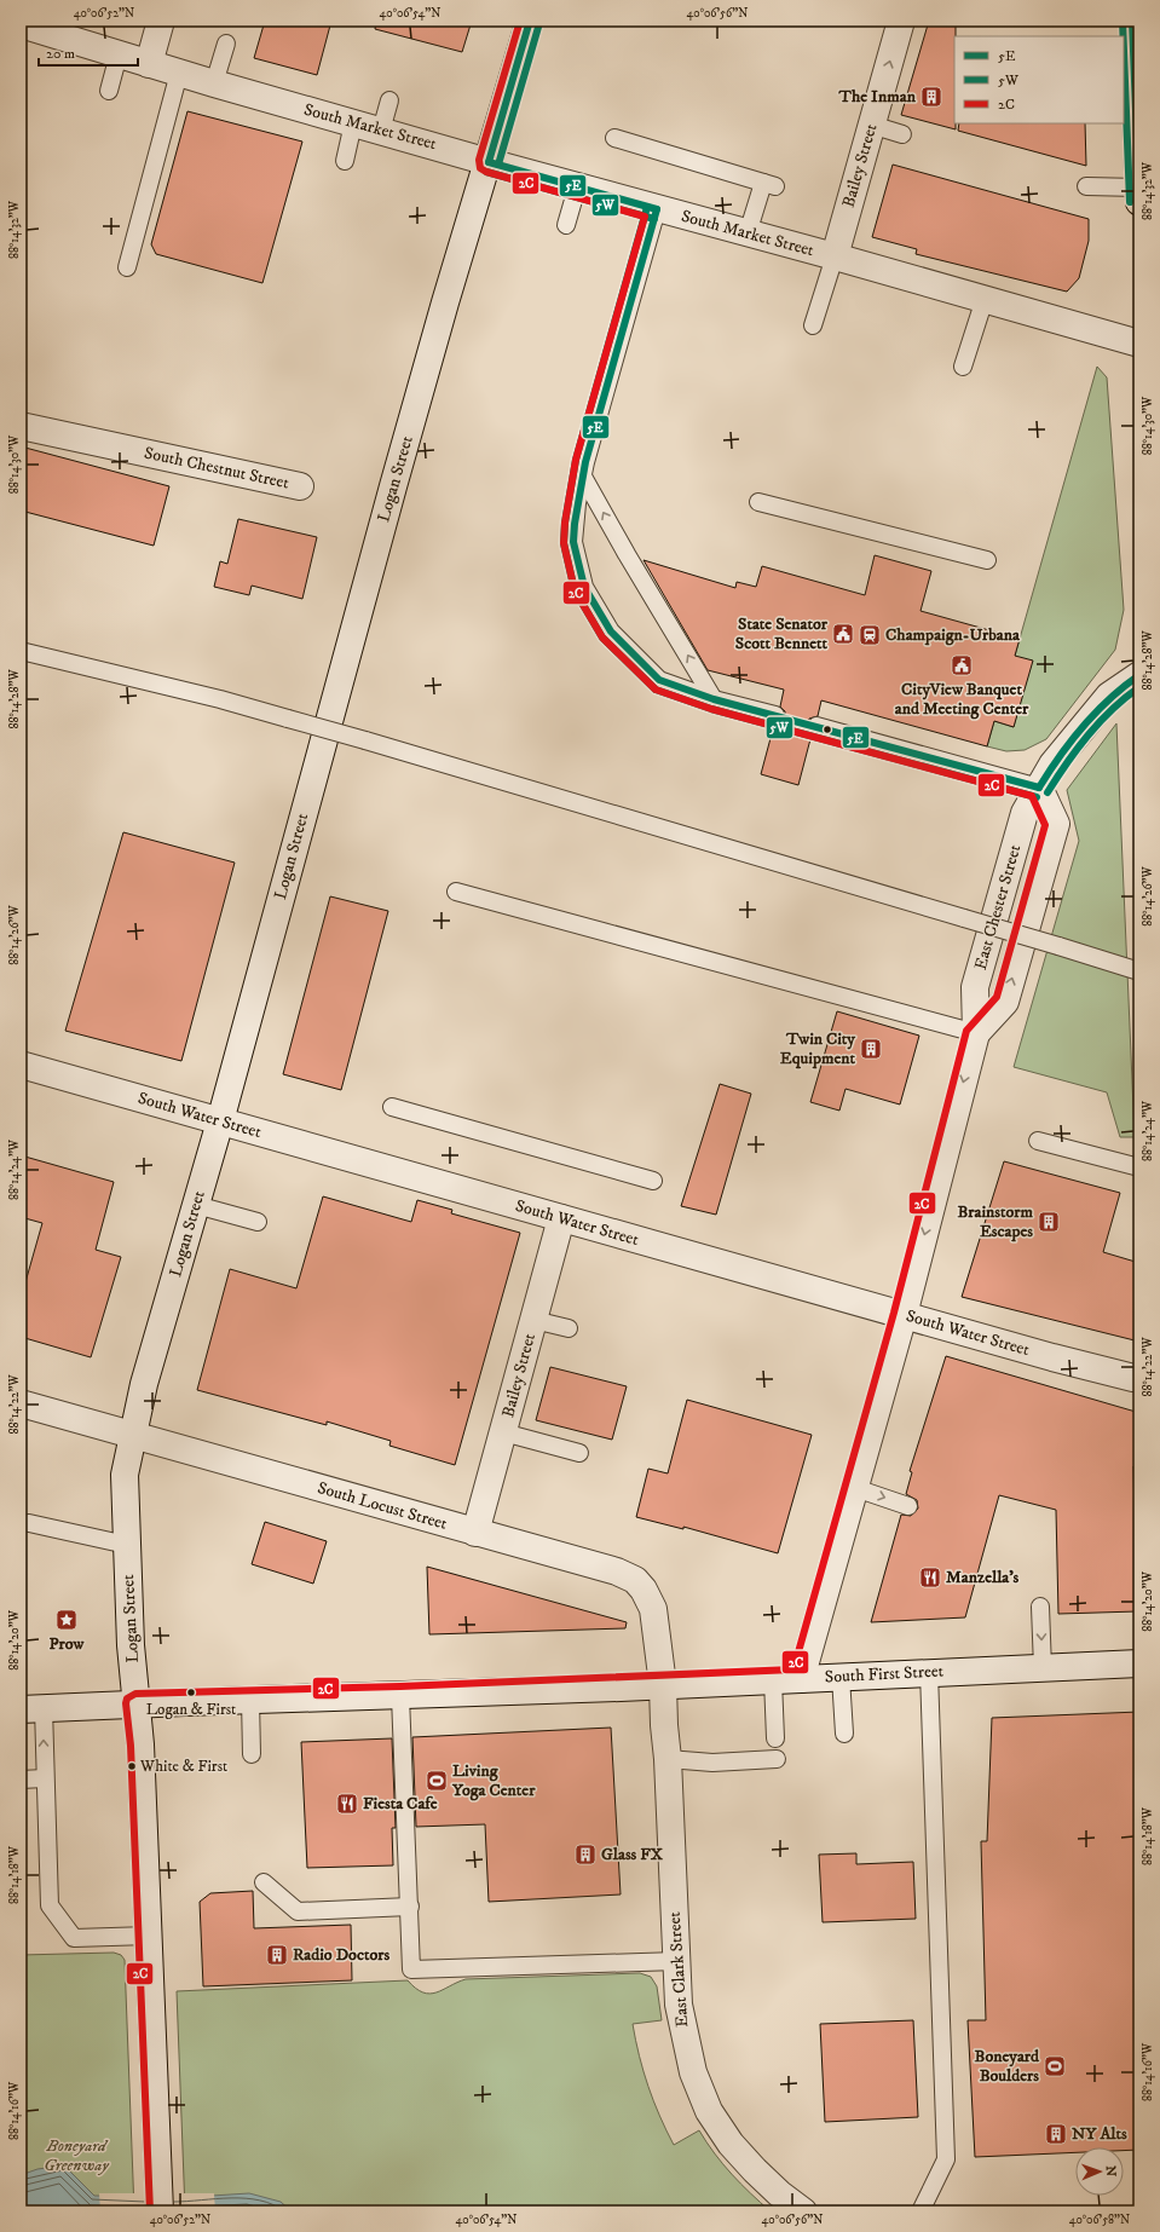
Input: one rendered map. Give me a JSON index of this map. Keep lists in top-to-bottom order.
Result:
{
  "streets": {
    "street": [
      "South Market Street",
      "Bailey Street",
      "South Chestnut Street",
      "Logan Street",
      "East Chester Street",
      "South Water Street",
      "South Locust Street",
      "South First Street",
      "East Clark Street"
    ]
  },
  "crossings": [
    ["South Market Street", "Bailey Street"],
    ["South Market Street", "Logan Street"],
    ["Bailey Street", "South Water Street"],
    ["Bailey Street", "South Locust Street"],
    ["Logan Street", "South Water Street"],
    ["Logan Street", "South Locust Street"],
    ["Logan Street", "South First Street"],
    ["East Chester Street", "South Water Street"],
    ["East Chester Street", "South First Street"],
    ["South Locust Street", "South First Street"],
    ["South Locust Street", "East Clark Street"],
    ["South First Street", "East Clark Street"]
  ],
  "parks": ["Boneyard Greenway"],
  "places": {
    "building": [
      "The Inman",
      "Twin City Equipment",
      "Brainstorm Escapes",
      "Glass FX",
      "Radio Doctors",
      "NY Alts"
    ],
    "public building": ["State Senator Scott Bennett", "CityView Banquet and Meeting Center"],
    "station": ["Champaign-Urbana"],
    "restaurant": ["Manzella's", "Fiesta Cafe"],
    "place": ["Prow"],
    "other": ["Logan & First", "White & First"],
    "sports": ["Living Yoga Center", "Boneyard Boulders"]
  },
  "lines": ["transit line 5E", "transit line 5W", "transit line 2C"],
  "legend": ["5E", "5W", "2C"],
  "scale_bar": "20 m",
  "north": "right",
  "coordinates": [
    "40°06'52\"N",
    "40°06'54\"N",
    "40°06'56\"N",
    "88°14'32\"W",
    "88°14'30\"W",
    "88°14'28\"W",
    "88°14'26\"W",
    "88°14'24\"W",
    "88°14'22\"W",
    "88°14'20\"W",
    "88°14'18\"W",
    "88°14'16\"W",
    "40°06'58\"N"
  ]
}
